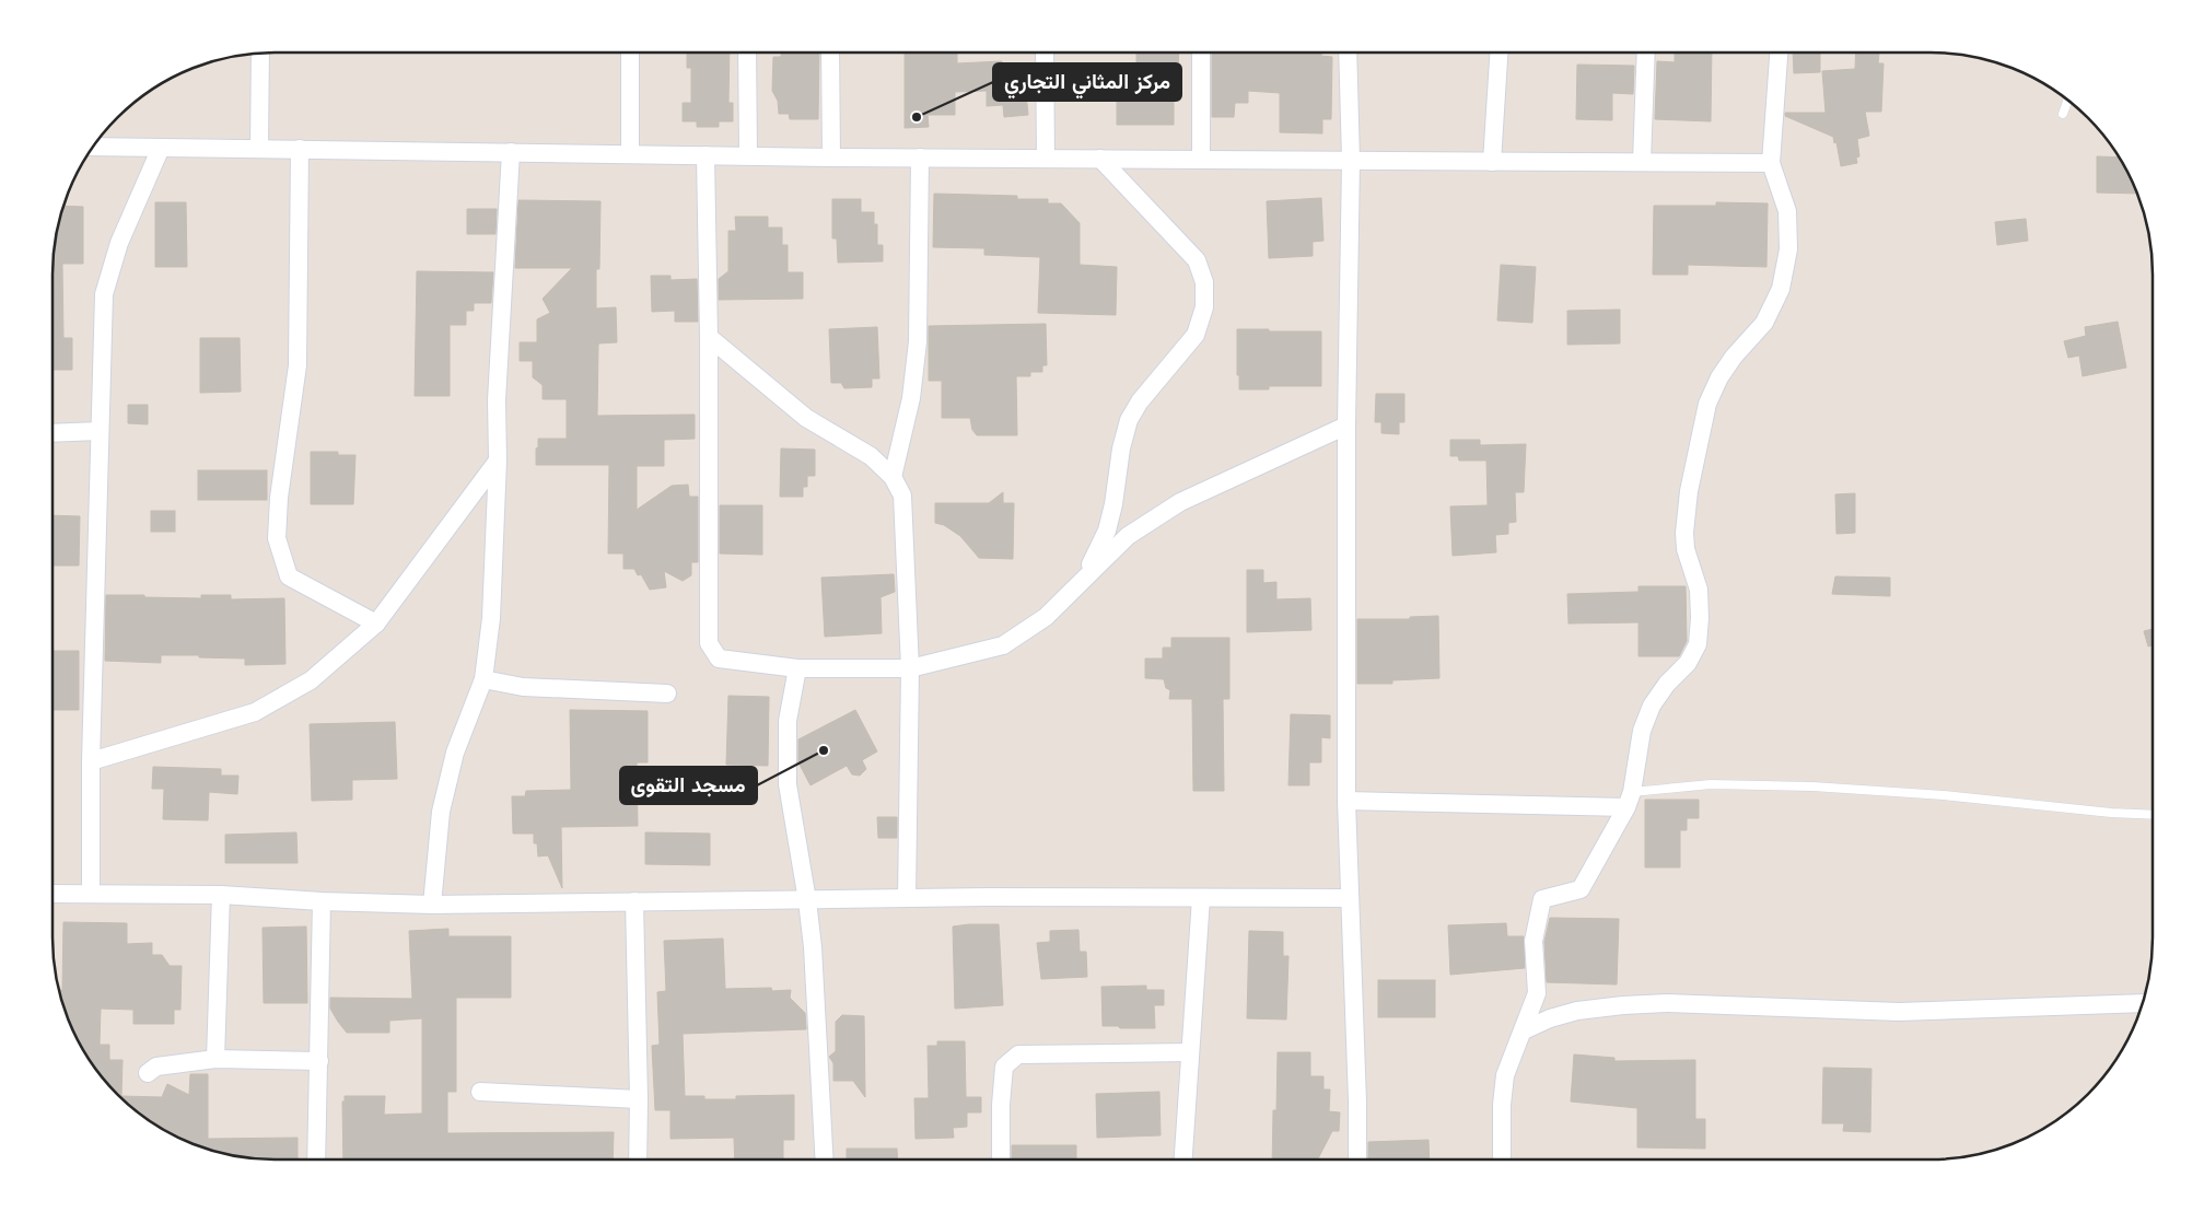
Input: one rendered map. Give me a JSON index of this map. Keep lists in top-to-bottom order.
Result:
{
  "places": ["مركز المثاني التجاري", "مسجد التقوى"]
}
